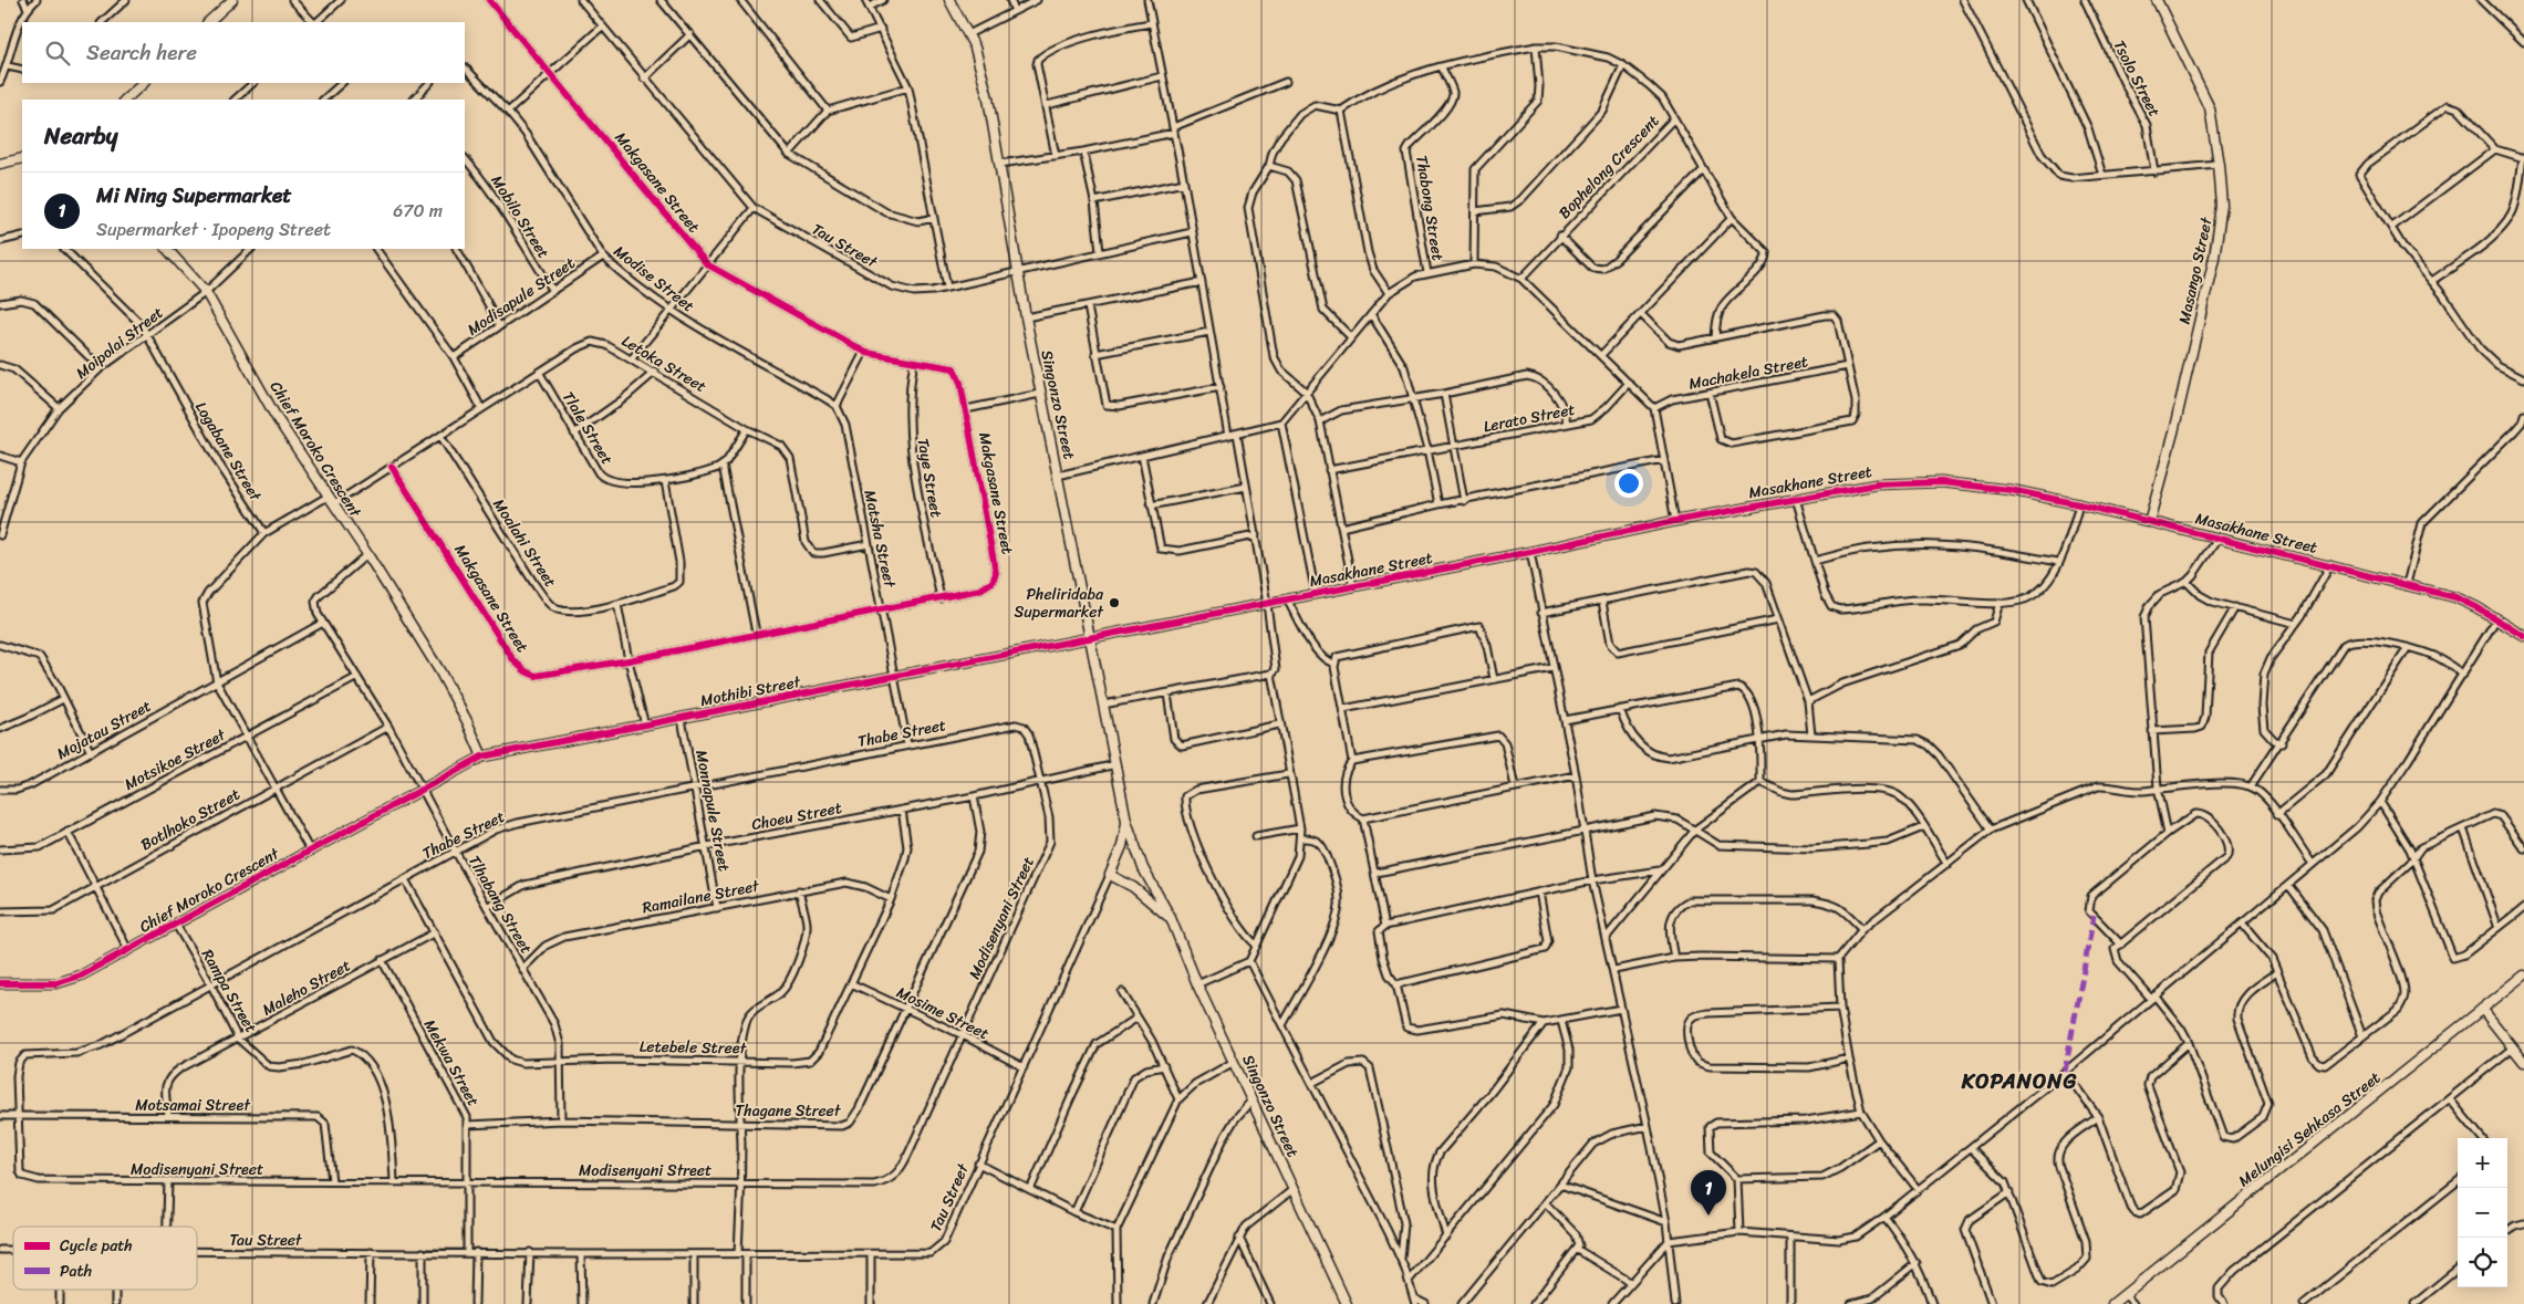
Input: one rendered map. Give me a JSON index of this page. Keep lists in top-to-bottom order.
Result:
{
  "streets": {
    "street": [
      "Tsolo Street",
      "Bophelong Crescent",
      "Makgasane Street",
      "Thabong Street",
      "Mobilo Street",
      "Tau Street",
      "Masango Street",
      "Modise Street",
      "Modisapule Street",
      "Moipolai Street",
      "Letoka Street",
      "Machakela Street",
      "Singonzo Street",
      "Lerato Street",
      "Tlale Street",
      "Chief Moroko Crescent",
      "Logabane Street",
      "Taye Street",
      "Masakhane Street",
      "Matsha Street",
      "Moalahi Street",
      "Mothibi Street",
      "Mojatau Street",
      "Thabe Street",
      "Motsikoe Street",
      "Monnapule Street",
      "Choeu Street",
      "Botlhoko Street",
      "Ramailane Street",
      "Tlhabang Street",
      "Modisenyani Street",
      "Maleho Street",
      "Rampa Street",
      "Mosime Street",
      "Letebele Street",
      "Mekwa Street",
      "Motsamai Street",
      "Thagane Street",
      "Melungisi Sehkasa Street"
    ]
  },
  "crossings": [
    ["Bophelong Crescent", "Thabong Street"],
    ["Makgasane Street", "Letoka Street"],
    ["Makgasane Street", "Taye Street"],
    ["Makgasane Street", "Matsha Street"],
    ["Mobilo Street", "Modisapule Street"],
    ["Tau Street", "Singonzo Street"],
    ["Tau Street", "Mosime Street"],
    ["Tau Street", "Mekwa Street"],
    ["Masango Street", "Masakhane Street"],
    ["Modise Street", "Modisapule Street"],
    ["Modise Street", "Matsha Street"],
    ["Moipolai Street", "Chief Moroko Crescent"],
    ["Moipolai Street", "Logabane Street"],
    ["Letoka Street", "Tlale Street"],
    ["Letoka Street", "Chief Moroko Crescent"],
    ["Letoka Street", "Matsha Street"],
    ["Letoka Street", "Moalahi Street"],
    ["Singonzo Street", "Masakhane Street"],
    ["Singonzo Street", "Mothibi Street"],
    ["Singonzo Street", "Choeu Street"],
    ["Tlale Street", "Moalahi Street"],
    ["Chief Moroko Crescent", "Mothibi Street"],
    ["Chief Moroko Crescent", "Tlhabang Street"],
    ["Chief Moroko Crescent", "Rampa Street"],
    ["Masakhane Street", "Mothibi Street"],
    ["Matsha Street", "Mothibi Street"],
    ["Matsha Street", "Thabe Street"],
    ["Mothibi Street", "Monnapule Street"],
    ["Mothibi Street", "Tlhabang Street"],
    ["Mojatau Street", "Tlhabang Street"],
    ["Thabe Street", "Monnapule Street"],
    ["Thabe Street", "Choeu Street"],
    ["Thabe Street", "Tlhabang Street"],
    ["Thabe Street", "Modisenyani Street"],
    ["Thabe Street", "Rampa Street"],
    ["Thabe Street", "Letebele Street"],
    ["Thabe Street", "Motsamai Street"],
    ["Motsikoe Street", "Tlhabang Street"],
    ["Monnapule Street", "Choeu Street"],
    ["Monnapule Street", "Ramailane Street"],
    ["Choeu Street", "Tlhabang Street"],
    ["Choeu Street", "Modisenyani Street"],
    ["Choeu Street", "Letebele Street"],
    ["Choeu Street", "Thagane Street"],
    ["Botlhoko Street", "Tlhabang Street"],
    ["Ramailane Street", "Tlhabang Street"],
    ["Ramailane Street", "Letebele Street"],
    ["Tlhabang Street", "Letebele Street"],
    ["Tlhabang Street", "Thagane Street"],
    ["Modisenyani Street", "Rampa Street"],
    ["Modisenyani Street", "Mosime Street"],
    ["Modisenyani Street", "Mekwa Street"],
    ["Modisenyani Street", "Motsamai Street"],
    ["Maleho Street", "Rampa Street"],
    ["Maleho Street", "Letebele Street"],
    ["Maleho Street", "Mekwa Street"],
    ["Maleho Street", "Motsamai Street"],
    ["Mosime Street", "Letebele Street"],
    ["Mosime Street", "Thagane Street"],
    ["Mekwa Street", "Thagane Street"]
  ],
  "districts": ["KOPANONG"],
  "places": ["Pheliridaba Supermarket"],
  "legend": ["Cycle path", "Path"],
  "page": {
    "search": "Search here",
    "heading": "Nearby",
    "list": [
      {
        "mark": "1",
        "name": "Mi Ning Supermarket",
        "note": "Supermarket · Ipopeng Street",
        "value": "670 m"
      }
    ],
    "map_buttons": ["+", "−"],
    "pins": "1"
  }
}
